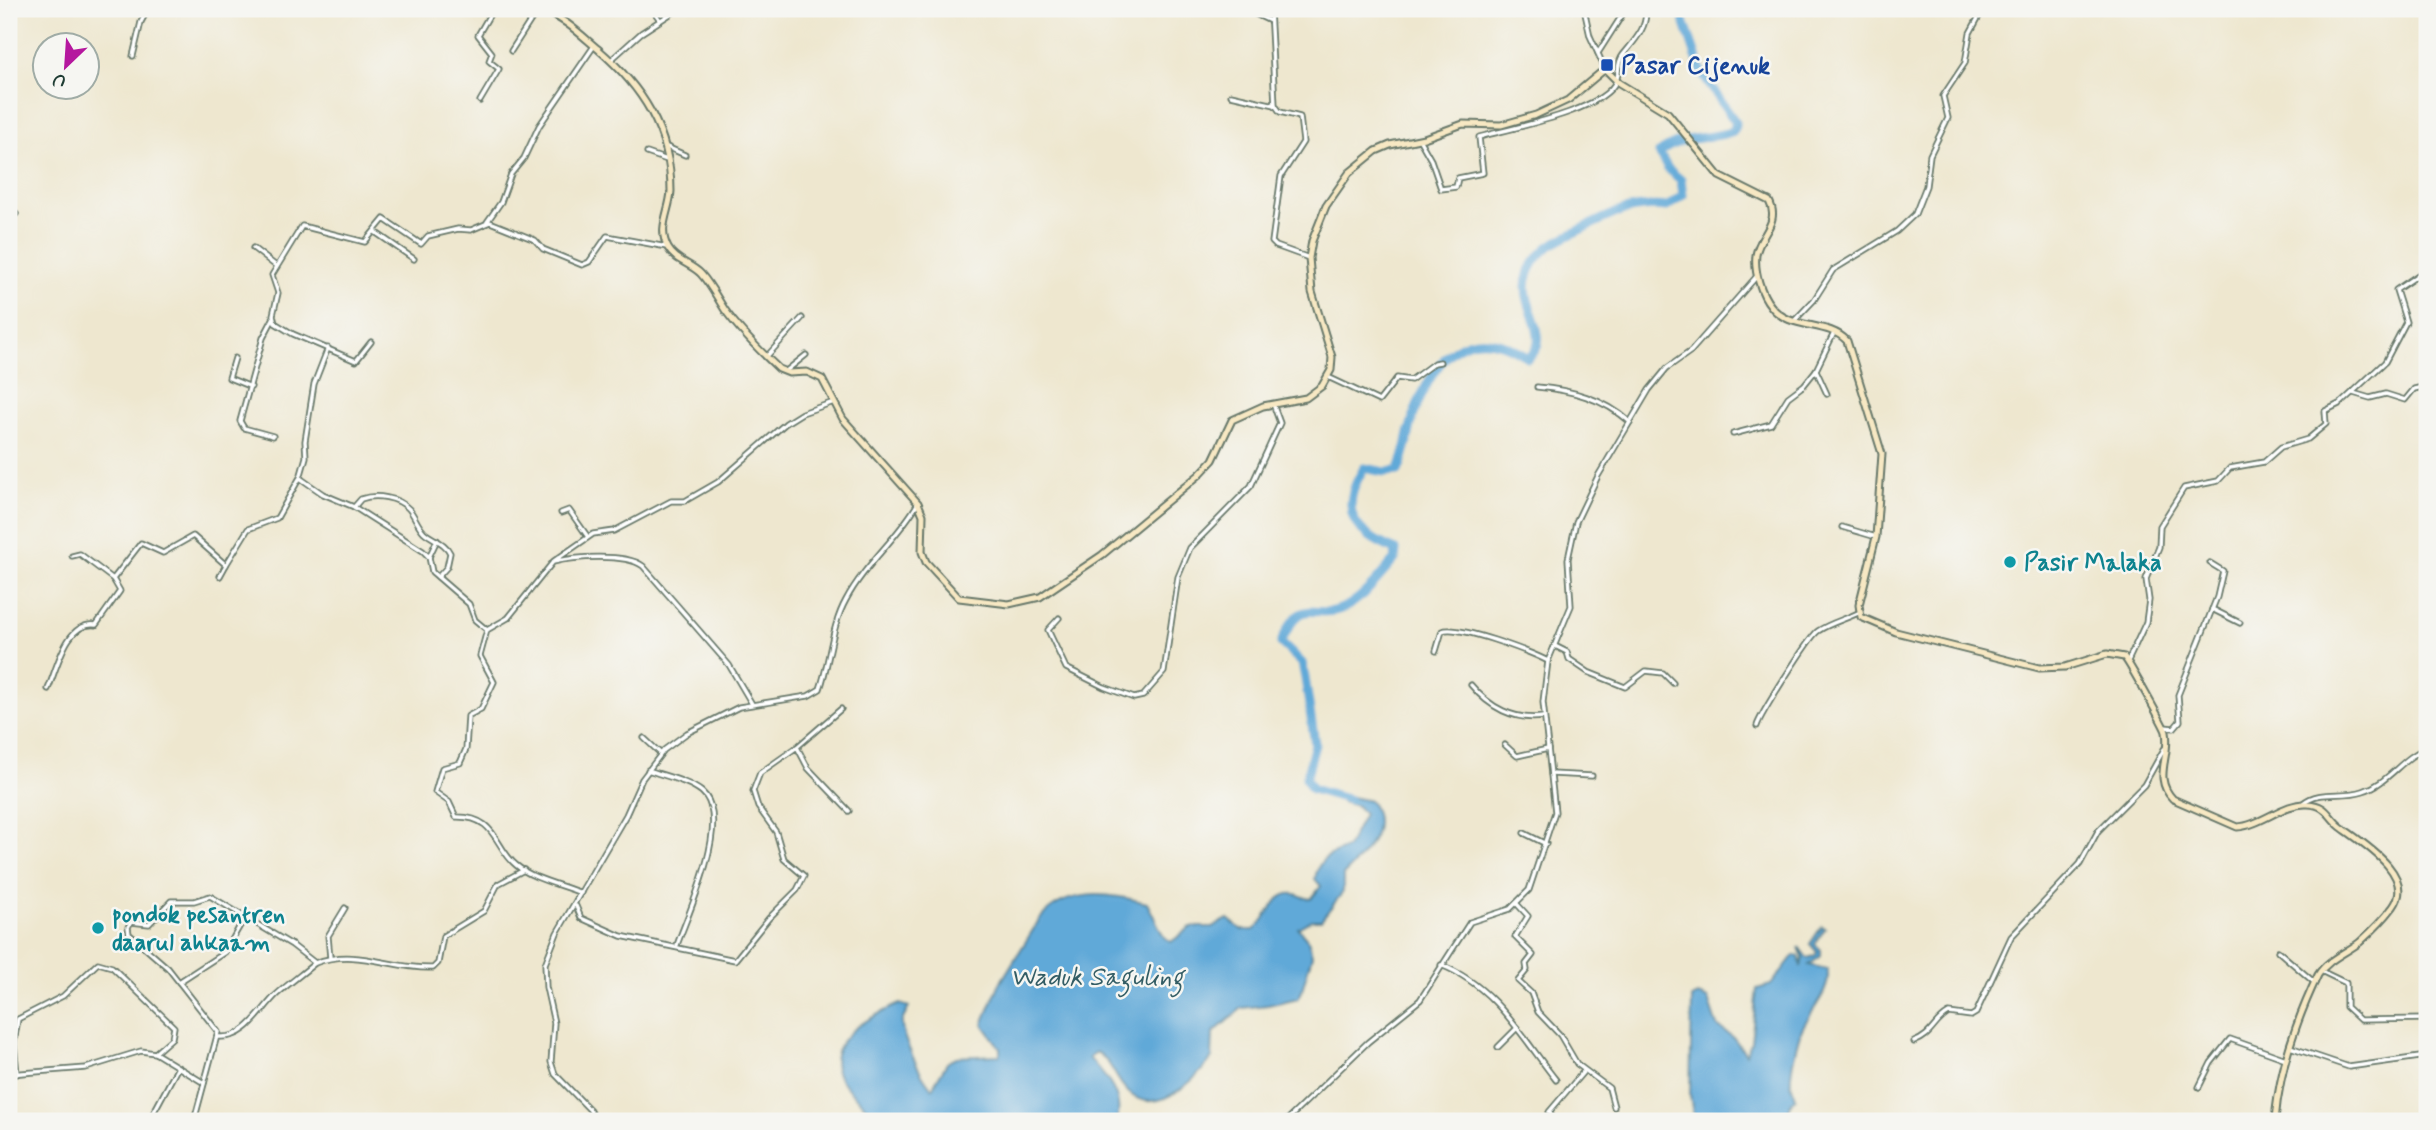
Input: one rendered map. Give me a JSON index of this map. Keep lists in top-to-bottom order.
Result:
{
  "water": ["Waduk Saguling"],
  "places": {
    "transit": ["Pasar Cijenuk"],
    "other": ["Pasir Malaka", "pondok pesantren daarul ahkaam"]
  },
  "north": "bottom left"
}
